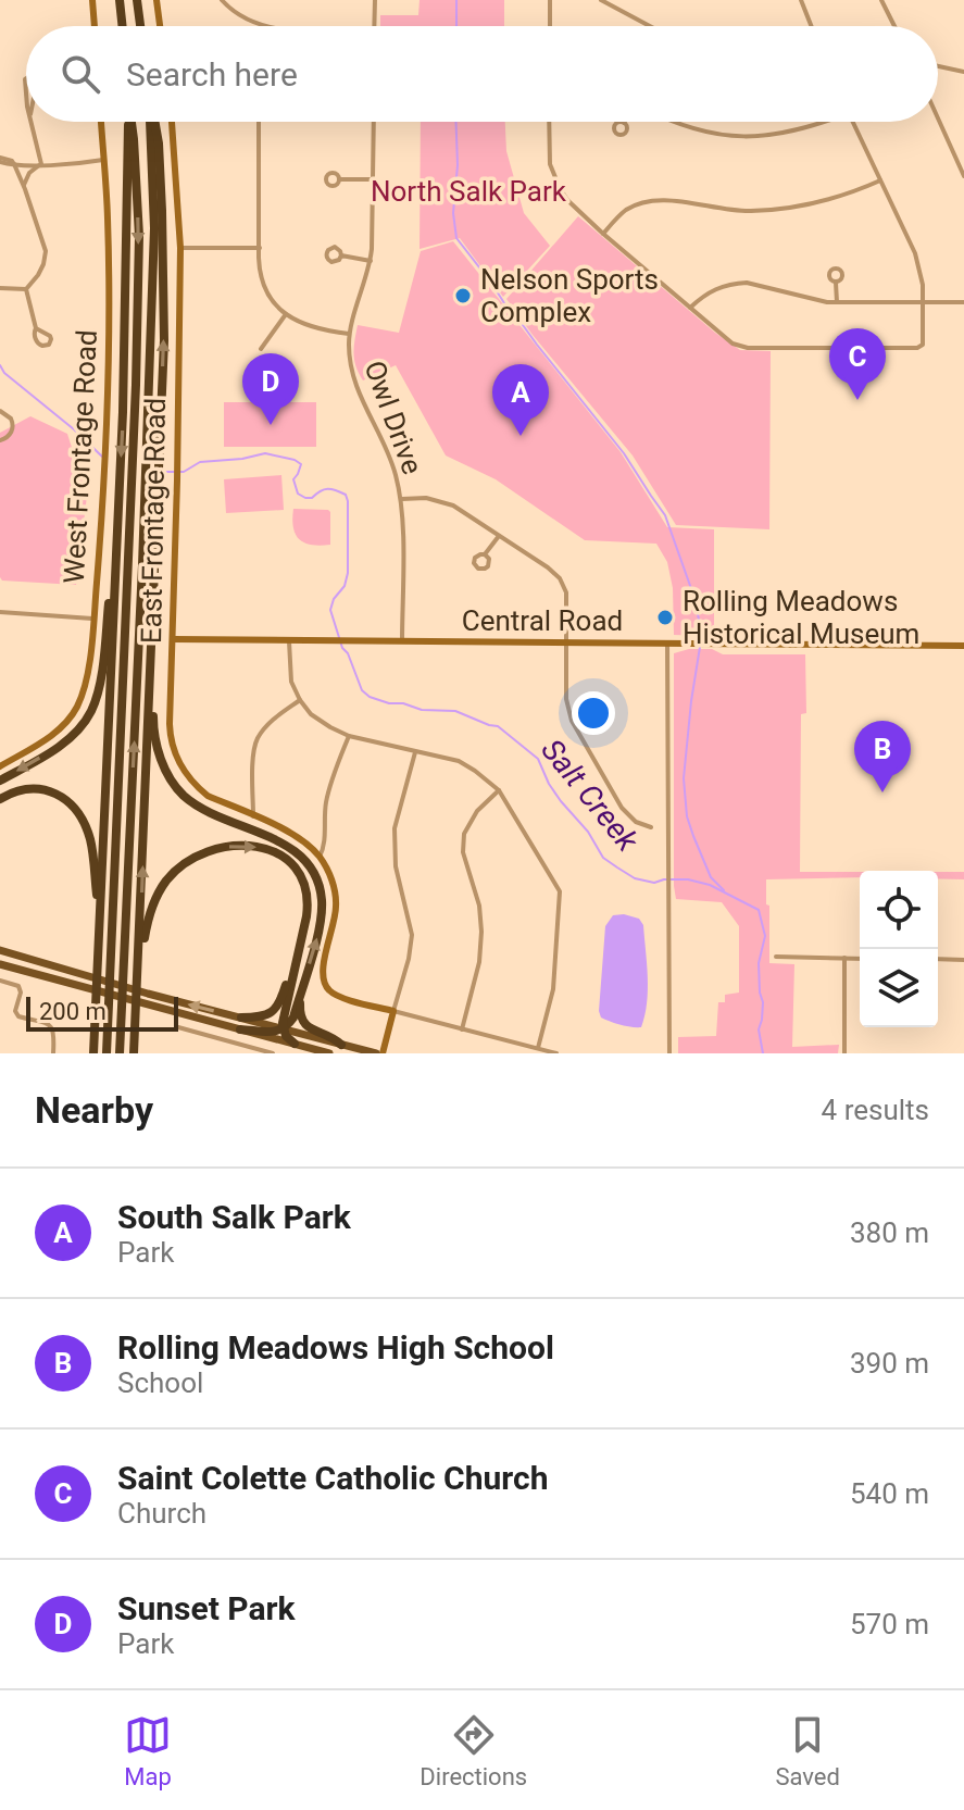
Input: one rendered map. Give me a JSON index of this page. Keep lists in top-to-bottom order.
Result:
{
  "streets": {
    "street": [
      "Owl Drive",
      "West Frontage Road",
      "East Frontage Road",
      "Central Road"
    ]
  },
  "crossings": [
    ["Owl Drive", "Central Road"],
    ["East Frontage Road", "Central Road"]
  ],
  "water": ["Salt Creek"],
  "parks": ["North Salk Park"],
  "places": ["Nelson Sports Complex", "Rolling Meadows Historical Museum"],
  "scale_bar": "200 m",
  "page": {
    "search": "Search here",
    "pins": [
      "C",
      "D",
      "A",
      "B"
    ],
    "scale": "200 m",
    "heading": ["Nearby", "4 results"],
    "list": [
      {
        "mark": "A",
        "name": "South Salk Park",
        "note": "Park",
        "value": "380 m"
      },
      {
        "mark": "B",
        "name": "Rolling Meadows High School",
        "note": "School",
        "value": "390 m"
      },
      {
        "mark": "C",
        "name": "Saint Colette Catholic Church",
        "note": "Church",
        "value": "540 m"
      },
      {
        "mark": "D",
        "name": "Sunset Park",
        "note": "Park",
        "value": "570 m"
      }
    ],
    "nav": ["Map", "Directions", "Saved"]
  }
}
